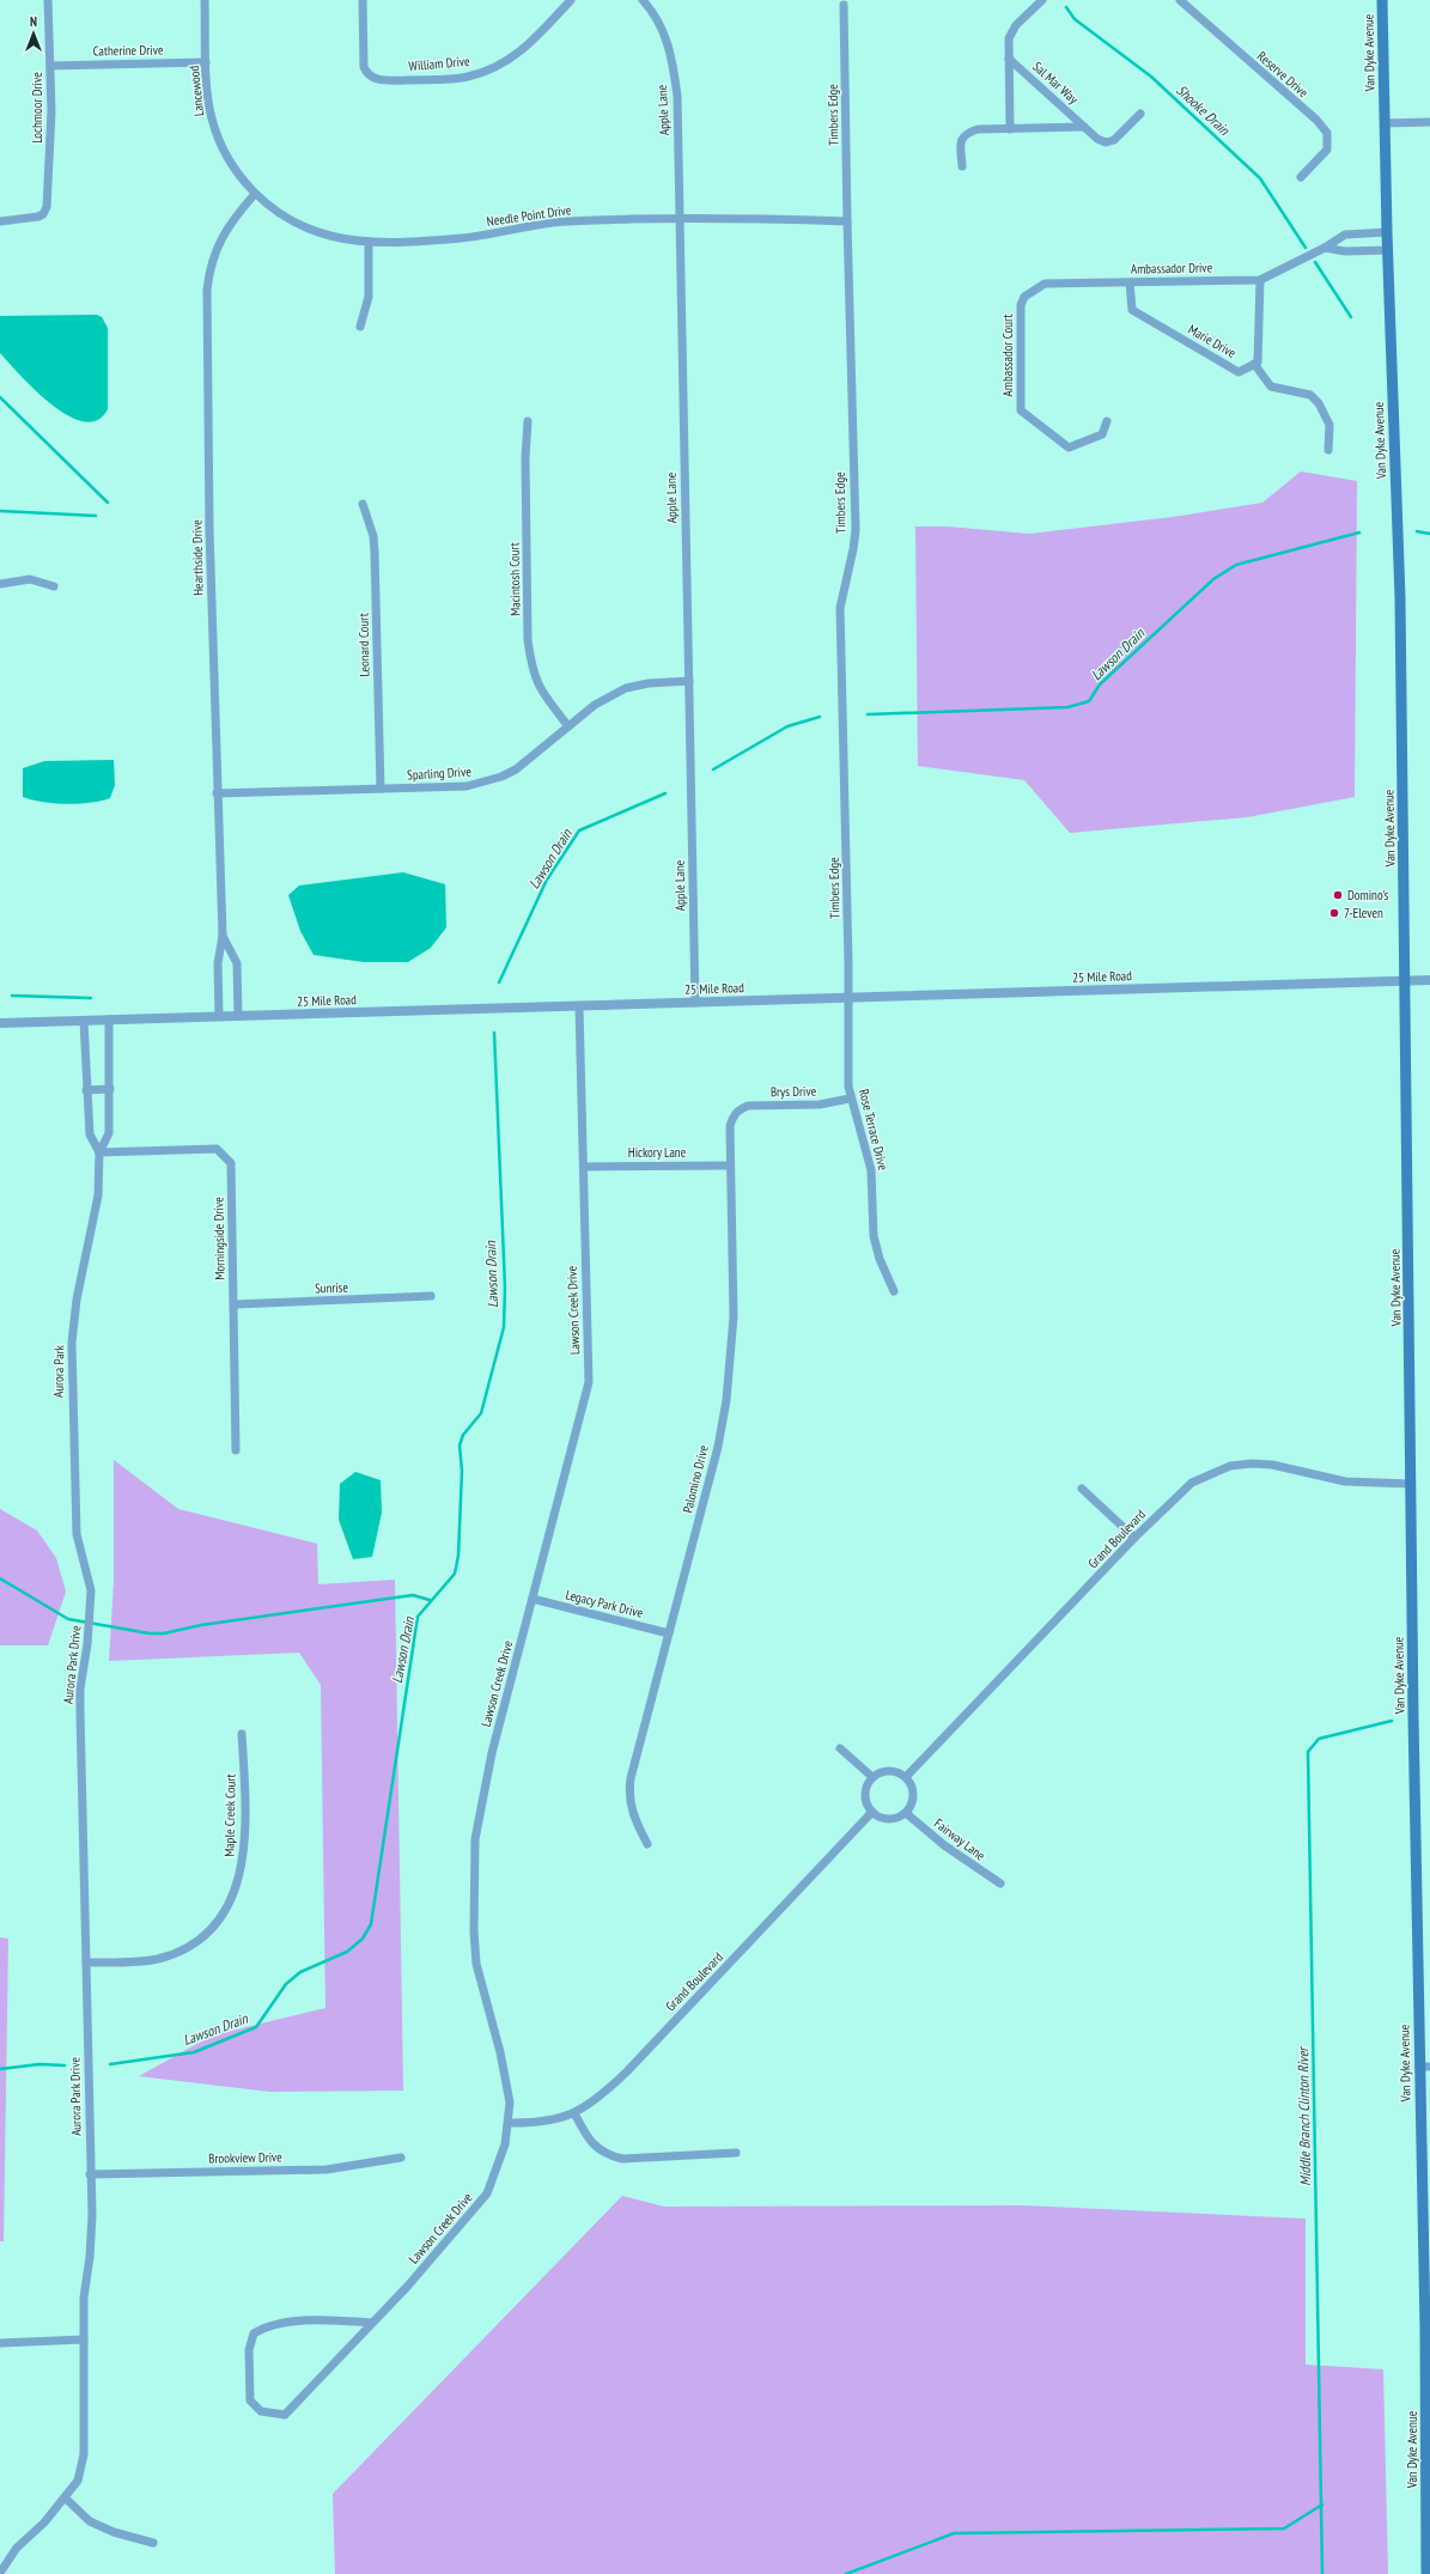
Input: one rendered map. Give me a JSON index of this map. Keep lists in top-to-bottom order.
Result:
{
  "streets": {
    "main road": ["Van Dyke Avenue"],
    "street": [
      "Catherine Drive",
      "William Drive",
      "Reserve Drive",
      "Sal Mar Way",
      "Lancewood",
      "Lochmoor Drive",
      "Apple Lane",
      "Timbers Edge",
      "Needle Point Drive",
      "Ambassador Drive",
      "Marie Drive",
      "Ambassador Court",
      "Hearthside Drive",
      "Macintosh Court",
      "Leonard Court",
      "Sparling Drive",
      "25 Mile Road",
      "Brys Drive",
      "Rose Terrace Drive",
      "Hickory Lane",
      "Morningside Drive",
      "Sunrise",
      "Lawson Creek Drive",
      "Aurora Park",
      "Palomino Drive",
      "Grand Boulevard",
      "Legacy Park Drive",
      "Aurora Park Drive",
      "Maple Creek Court",
      "Fairway Lane",
      "Brookview Drive"
    ]
  },
  "crossings": [
    ["Catherine Drive", "Lancewood"],
    ["Catherine Drive", "Lochmoor Drive"],
    ["Van Dyke Avenue", "Ambassador Drive"],
    ["Van Dyke Avenue", "25 Mile Road"],
    ["Van Dyke Avenue", "Grand Boulevard"],
    ["Lancewood", "Needle Point Drive"],
    ["Lancewood", "Hearthside Drive"],
    ["Apple Lane", "Needle Point Drive"],
    ["Apple Lane", "Sparling Drive"],
    ["Apple Lane", "25 Mile Road"],
    ["Timbers Edge", "Needle Point Drive"],
    ["Timbers Edge", "25 Mile Road"],
    ["Timbers Edge", "Rose Terrace Drive"],
    ["Needle Point Drive", "Hearthside Drive"],
    ["Ambassador Drive", "Marie Drive"],
    ["Ambassador Drive", "Ambassador Court"],
    ["Hearthside Drive", "Sparling Drive"],
    ["Hearthside Drive", "25 Mile Road"],
    ["Macintosh Court", "Sparling Drive"],
    ["Leonard Court", "Sparling Drive"],
    ["25 Mile Road", "Rose Terrace Drive"],
    ["25 Mile Road", "Lawson Creek Drive"],
    ["25 Mile Road", "Aurora Park"],
    ["Brys Drive", "Rose Terrace Drive"],
    ["Brys Drive", "Palomino Drive"],
    ["Hickory Lane", "Lawson Creek Drive"],
    ["Hickory Lane", "Palomino Drive"],
    ["Morningside Drive", "Sunrise"],
    ["Morningside Drive", "Aurora Park"],
    ["Lawson Creek Drive", "Grand Boulevard"],
    ["Lawson Creek Drive", "Legacy Park Drive"],
    ["Aurora Park", "Aurora Park Drive"],
    ["Palomino Drive", "Legacy Park Drive"],
    ["Grand Boulevard", "Fairway Lane"],
    ["Aurora Park Drive", "Maple Creek Court"],
    ["Aurora Park Drive", "Brookview Drive"]
  ],
  "water": ["Shooke Drain", "Lawson Drain", "Middle Branch Clinton River"],
  "places": ["Domino's", "7-Eleven"],
  "north": "top"
}
